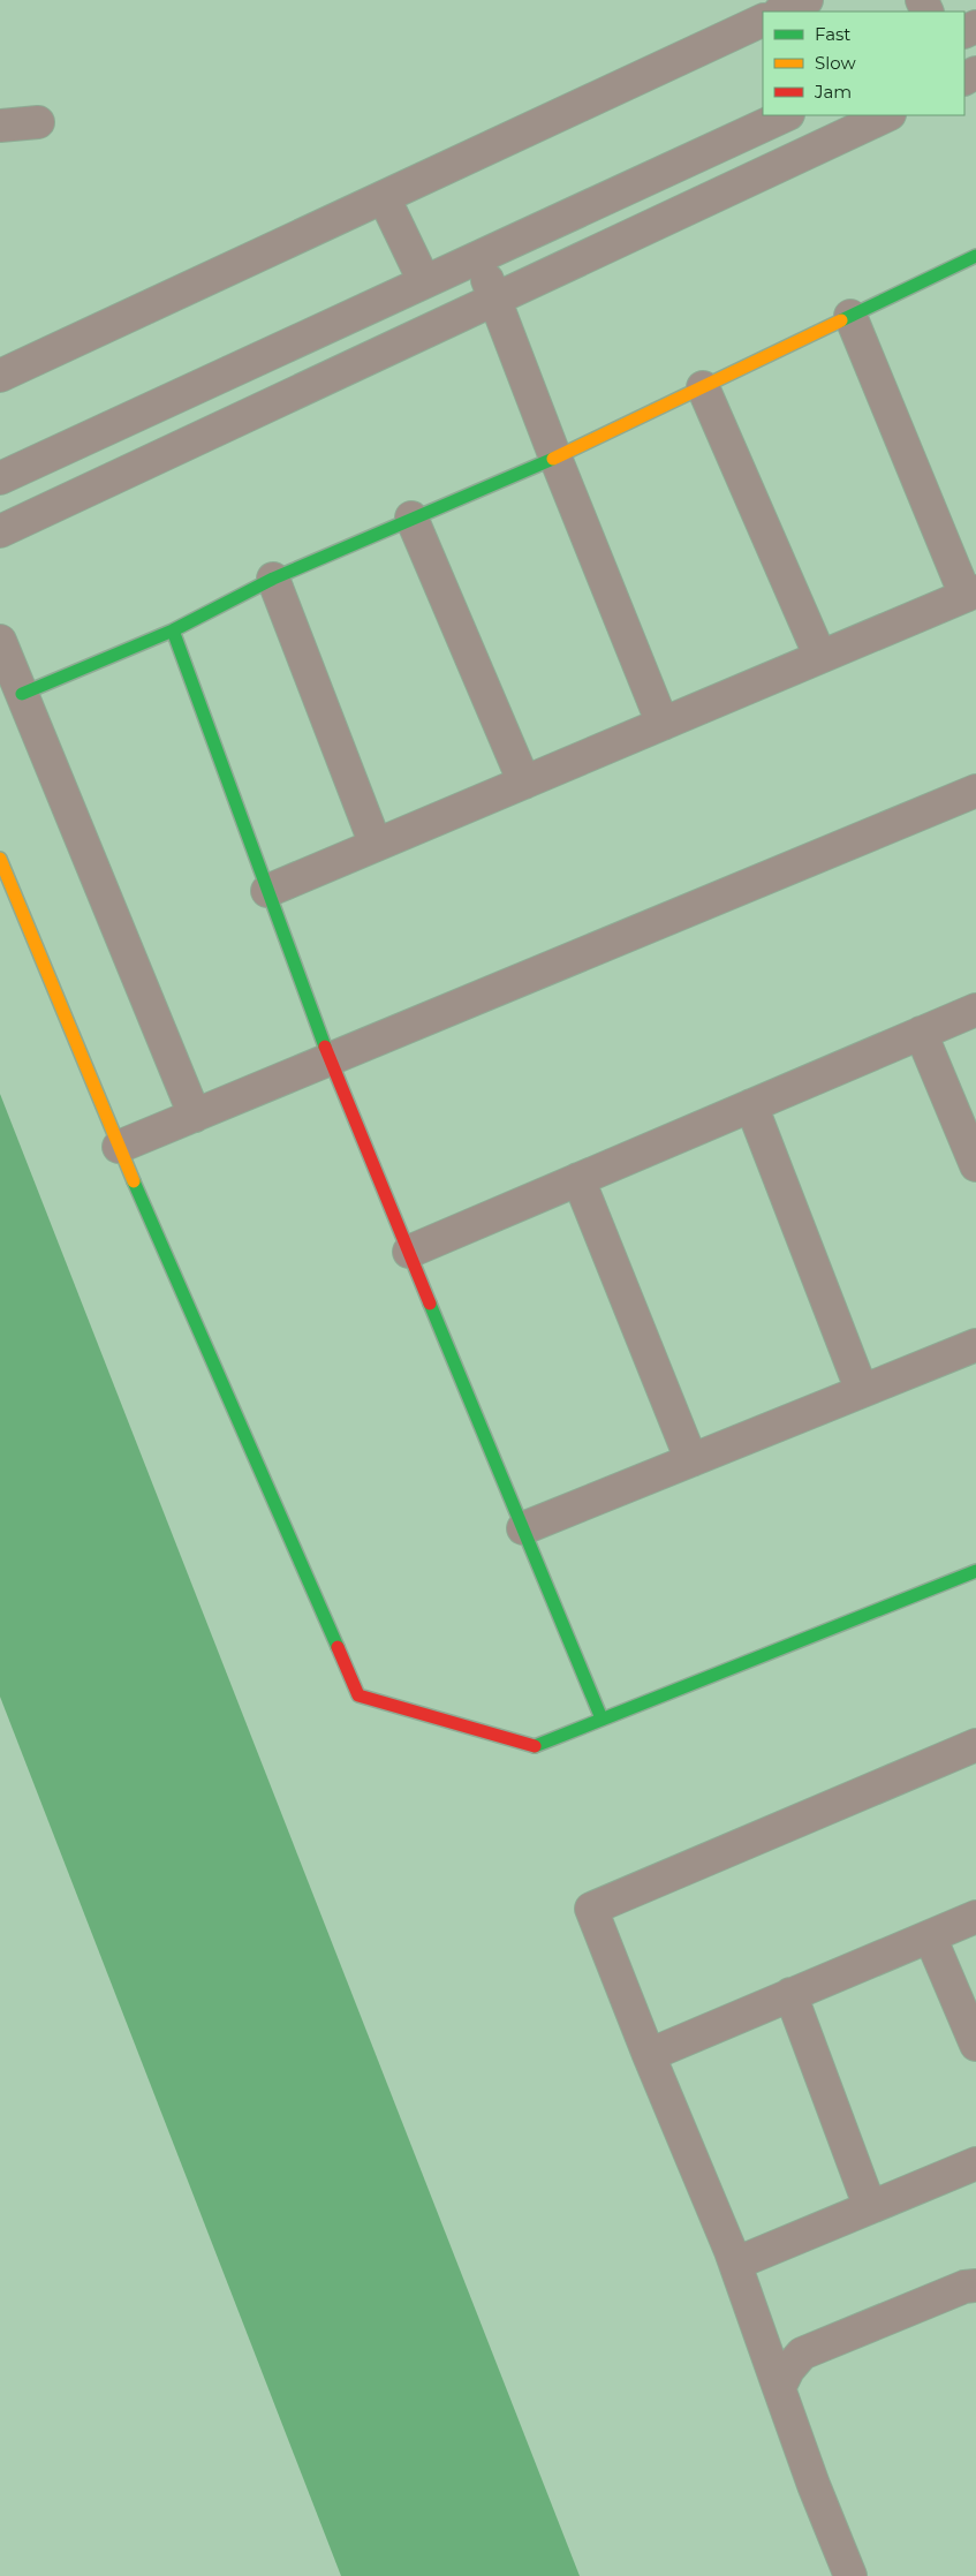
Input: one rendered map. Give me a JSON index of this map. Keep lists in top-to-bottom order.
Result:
{
  "legend": ["Fast", "Slow", "Jam"]
}
